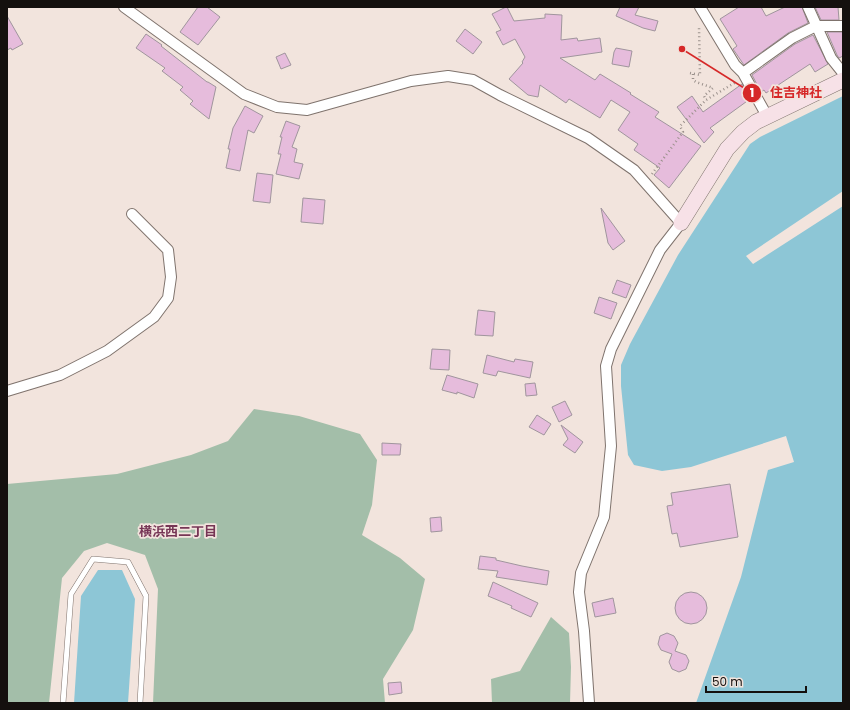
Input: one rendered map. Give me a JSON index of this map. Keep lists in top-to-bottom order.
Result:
{
  "districts": ["横浜西二丁目"],
  "places": ["住吉神社"],
  "scale_bar": "50 m"
}
